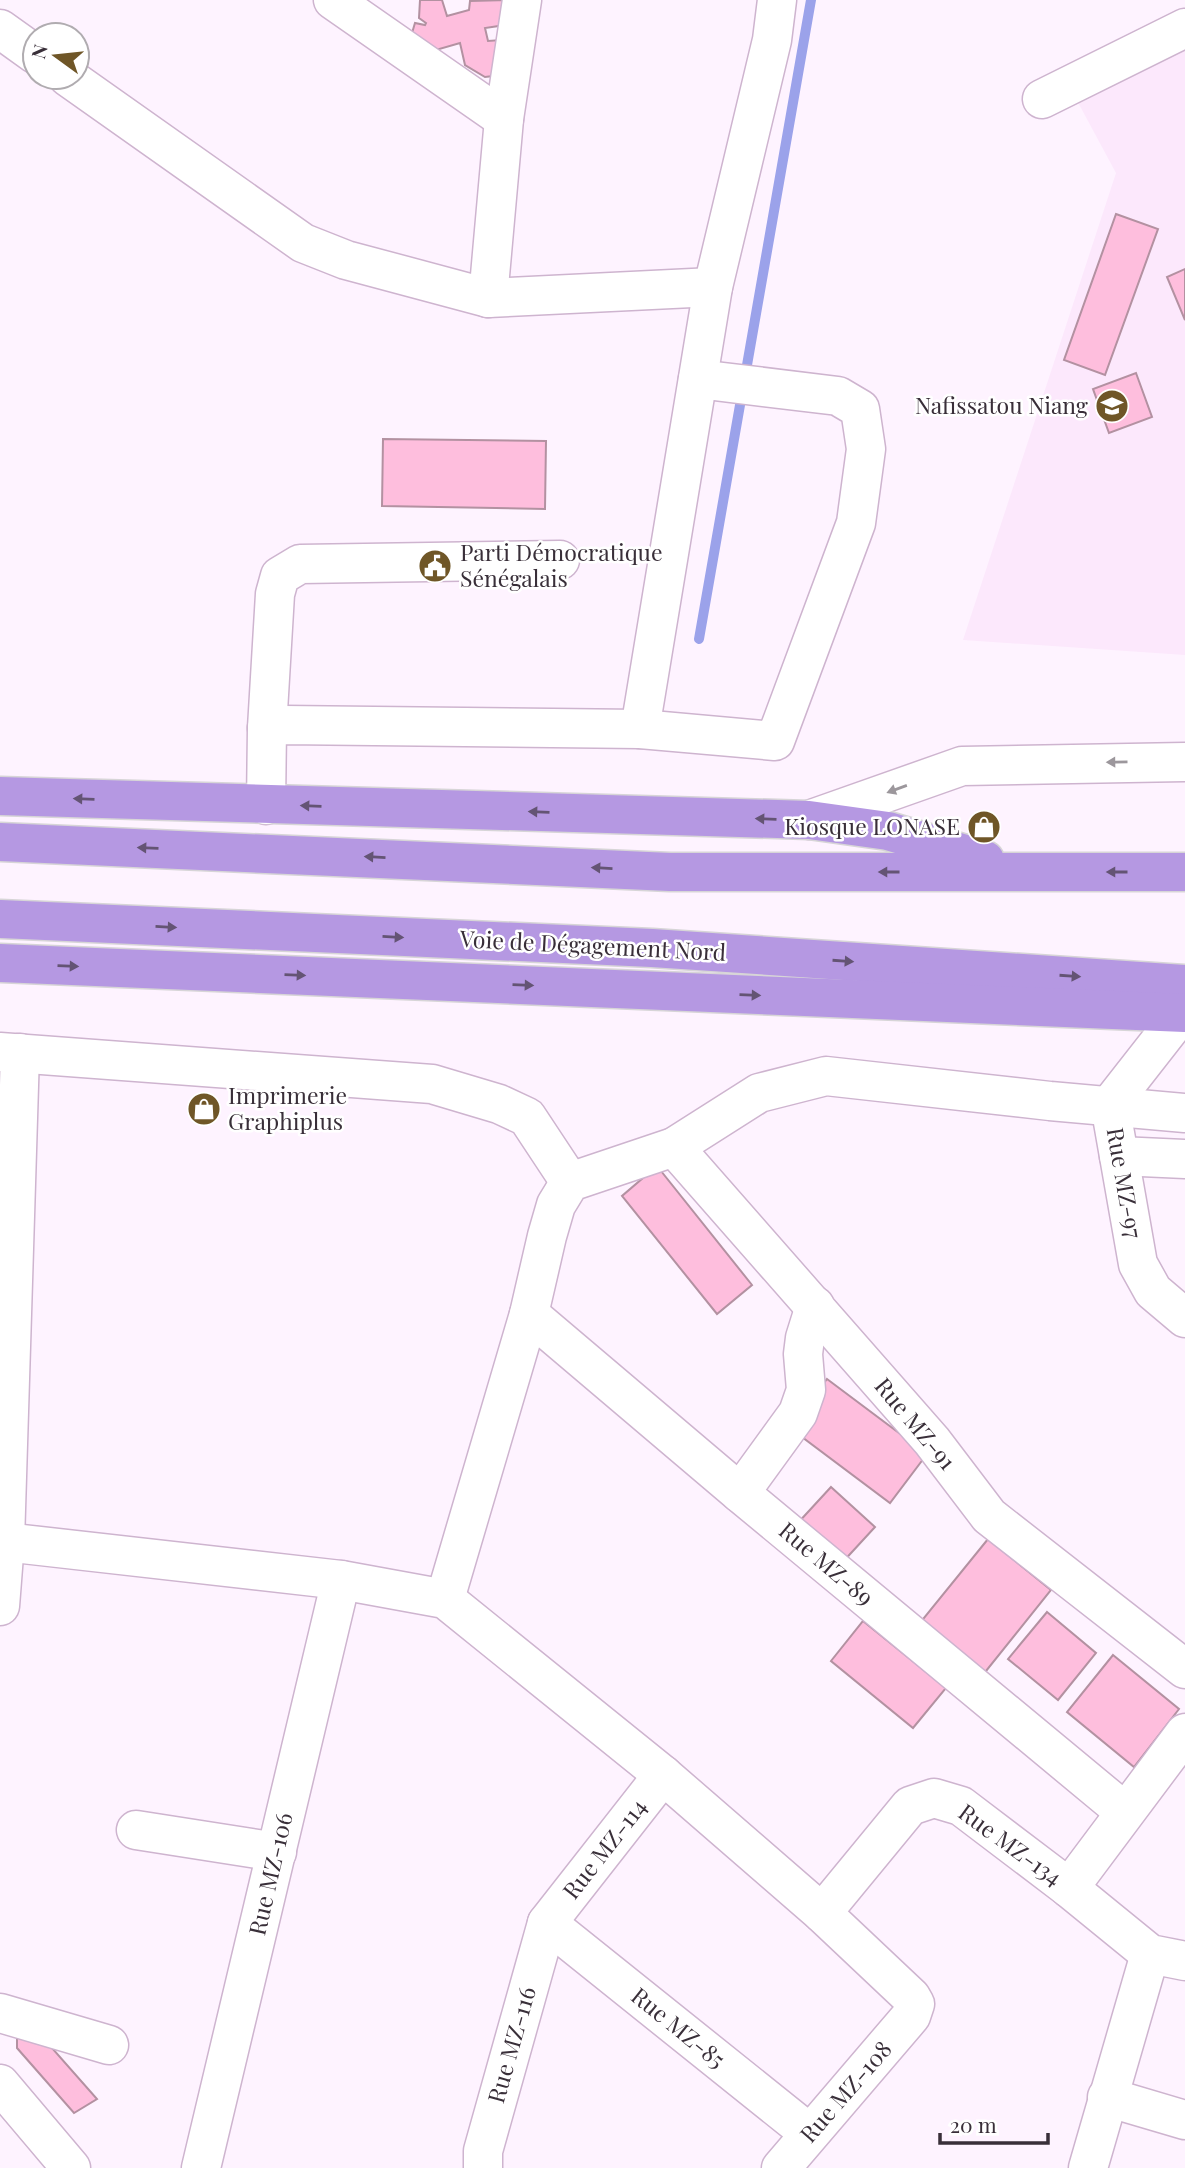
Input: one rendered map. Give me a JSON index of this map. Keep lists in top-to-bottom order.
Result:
{
  "streets": {
    "highway": ["Voie de Dégagement Nord"],
    "street": [
      "Rue MZ-97",
      "Rue MZ-91",
      "Rue MZ-89",
      "Rue MZ-134",
      "Rue MZ-114",
      "Rue MZ-106",
      "Rue MZ-85",
      "Rue MZ-116",
      "Rue MZ-108"
    ]
  },
  "crossings": [
    ["Voie de Dégagement Nord", "Rue MZ-97"],
    ["Rue MZ-134", "Rue MZ-108"],
    ["Rue MZ-114", "Rue MZ-85"],
    ["Rue MZ-114", "Rue MZ-116"],
    ["Rue MZ-85", "Rue MZ-116"],
    ["Rue MZ-85", "Rue MZ-108"]
  ],
  "places": {
    "school or university": ["Nafissatou Niang"],
    "public building": ["Parti Démocratique Sénégalais"],
    "shop": ["Kiosque LONASE", "Imprimerie Graphiplus"]
  },
  "scale_bar": "20 m",
  "north": "left"
}
